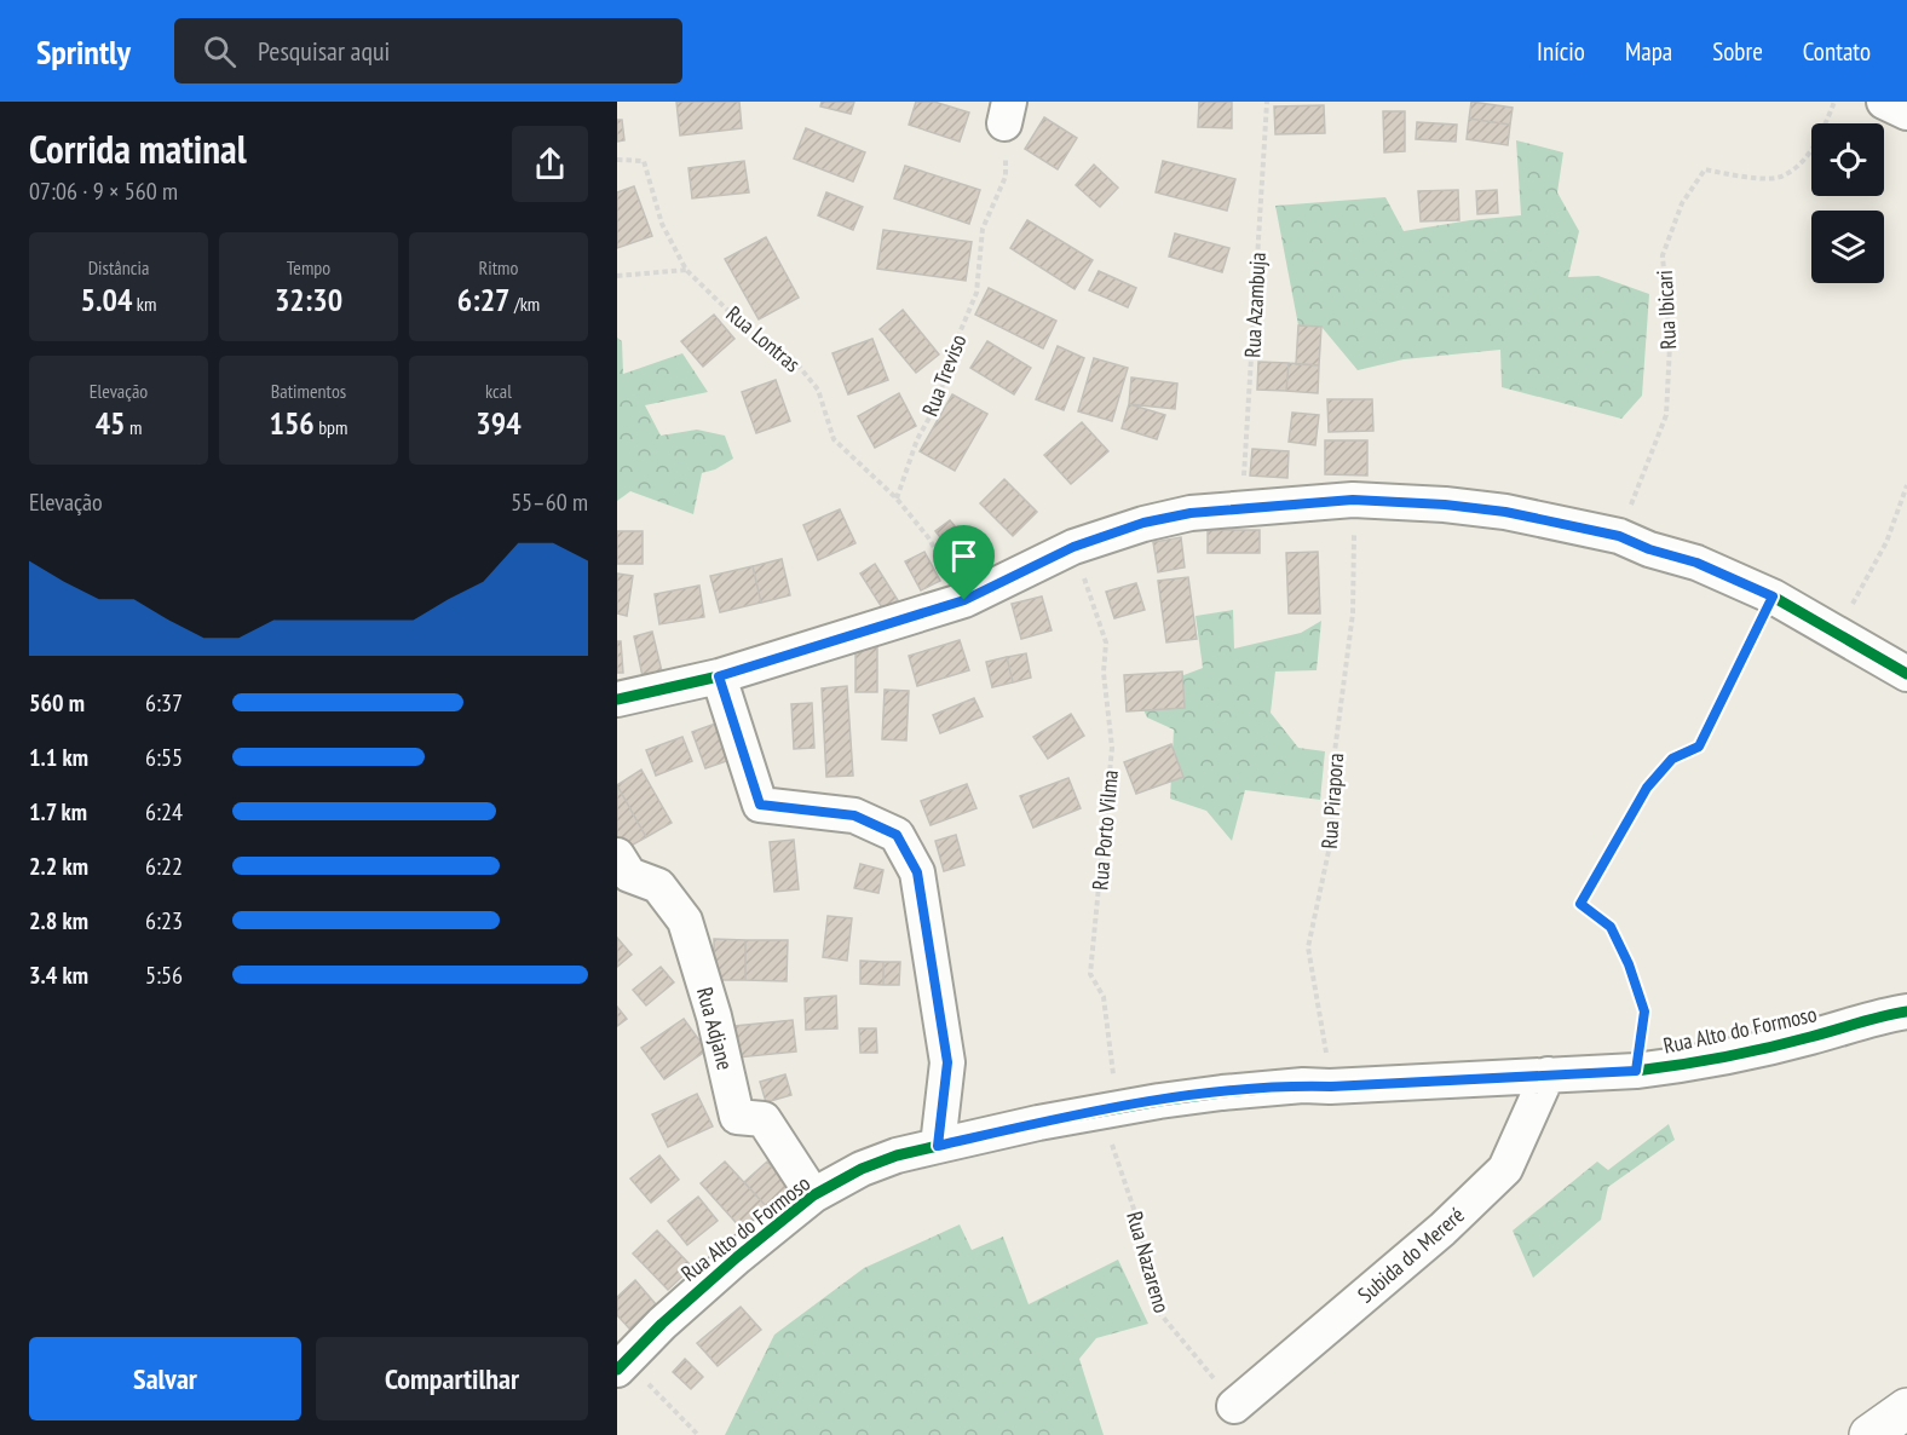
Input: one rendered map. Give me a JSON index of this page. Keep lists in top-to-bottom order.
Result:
{
  "streets": {
    "street": ["Rua Adjane", "Rua Alto do Formoso", "Subida do Mereré"],
    "path": [
      "Rua Azambuja",
      "Rua Ibicari",
      "Rua Lontras",
      "Rua Treviso",
      "Rua Pirapora",
      "Rua Porto Vilma",
      "Rua Nazareno"
    ]
  },
  "crossings": [
    ["Rua Lontras", "Rua Treviso"],
    ["Rua Pirapora", "Rua Alto do Formoso"],
    ["Rua Porto Vilma", "Rua Alto do Formoso"],
    ["Rua Porto Vilma", "Rua Nazareno"],
    ["Rua Adjane", "Rua Alto do Formoso"],
    ["Rua Alto do Formoso", "Subida do Mereré"],
    ["Rua Alto do Formoso", "Rua Nazareno"],
    ["Subida do Mereré", "Rua Nazareno"]
  ],
  "page": {
    "header": "Sprintly",
    "search": "Pesquisar aqui",
    "nav": [
      "Início",
      "Mapa",
      "Sobre",
      "Contato"
    ],
    "heading": ["Corrida matinal", "07:06 · 9 × 560 m"],
    "stats": [
      ["Distância", "5.04 km"],
      ["Tempo", "32:30"],
      ["Ritmo", "6:27 /km"],
      ["Elevação", "45 m"],
      ["Batimentos", "156 bpm"],
      ["kcal", "394"]
    ],
    "chart": ["Elevação", "55–60 m"],
    "list": [
      {
        "name": "560 m",
        "note": "6:37"
      },
      {
        "name": "1.1 km",
        "note": "6:55"
      },
      {
        "name": "1.7 km",
        "note": "6:24"
      },
      {
        "name": "2.2 km",
        "note": "6:22"
      },
      {
        "name": "2.8 km",
        "note": "6:23"
      },
      {
        "name": "3.4 km",
        "note": "5:56"
      }
    ],
    "buttons": ["Salvar", "Compartilhar"]
  }
}
